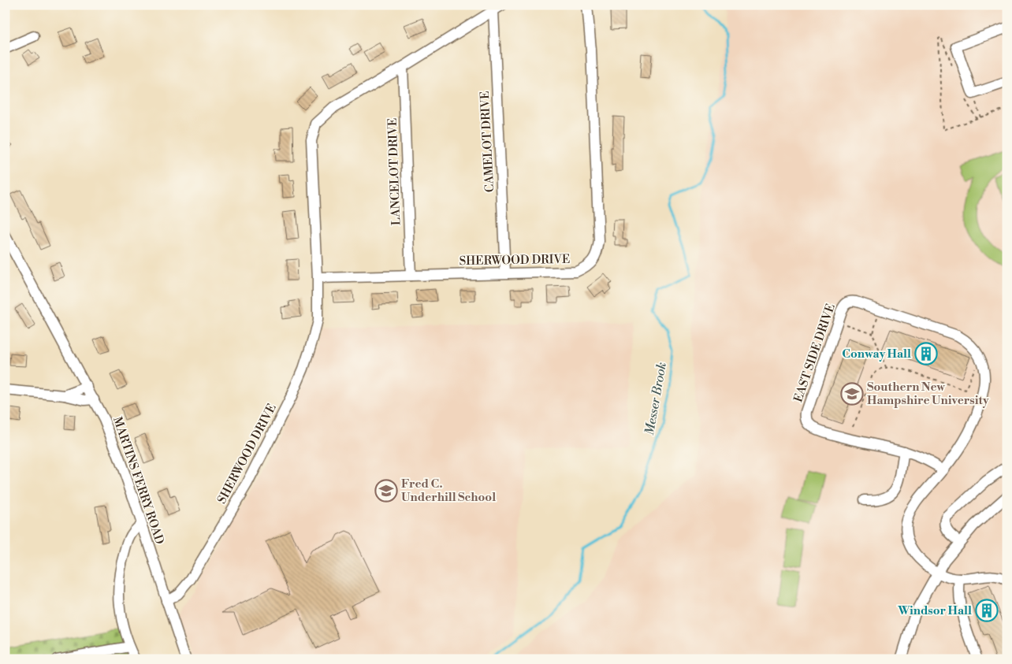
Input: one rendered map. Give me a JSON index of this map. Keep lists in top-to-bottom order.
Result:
{
  "streets": {
    "street": [
      "CAMELOT DRIVE",
      "LANCELOT DRIVE",
      "SHERWOOD DRIVE",
      "EAST SIDE DRIVE",
      "MARTINS FERRY ROAD"
    ]
  },
  "crossings": [
    ["CAMELOT DRIVE", "SHERWOOD DRIVE"],
    ["LANCELOT DRIVE", "SHERWOOD DRIVE"],
    ["SHERWOOD DRIVE", "MARTINS FERRY ROAD"]
  ],
  "water": ["Messer Brook"],
  "places": {
    "building": ["Conway Hall", "Windsor Hall"],
    "school or university": ["Southern New Hampshire University", "Fred C. Underhill School"]
  }
}
